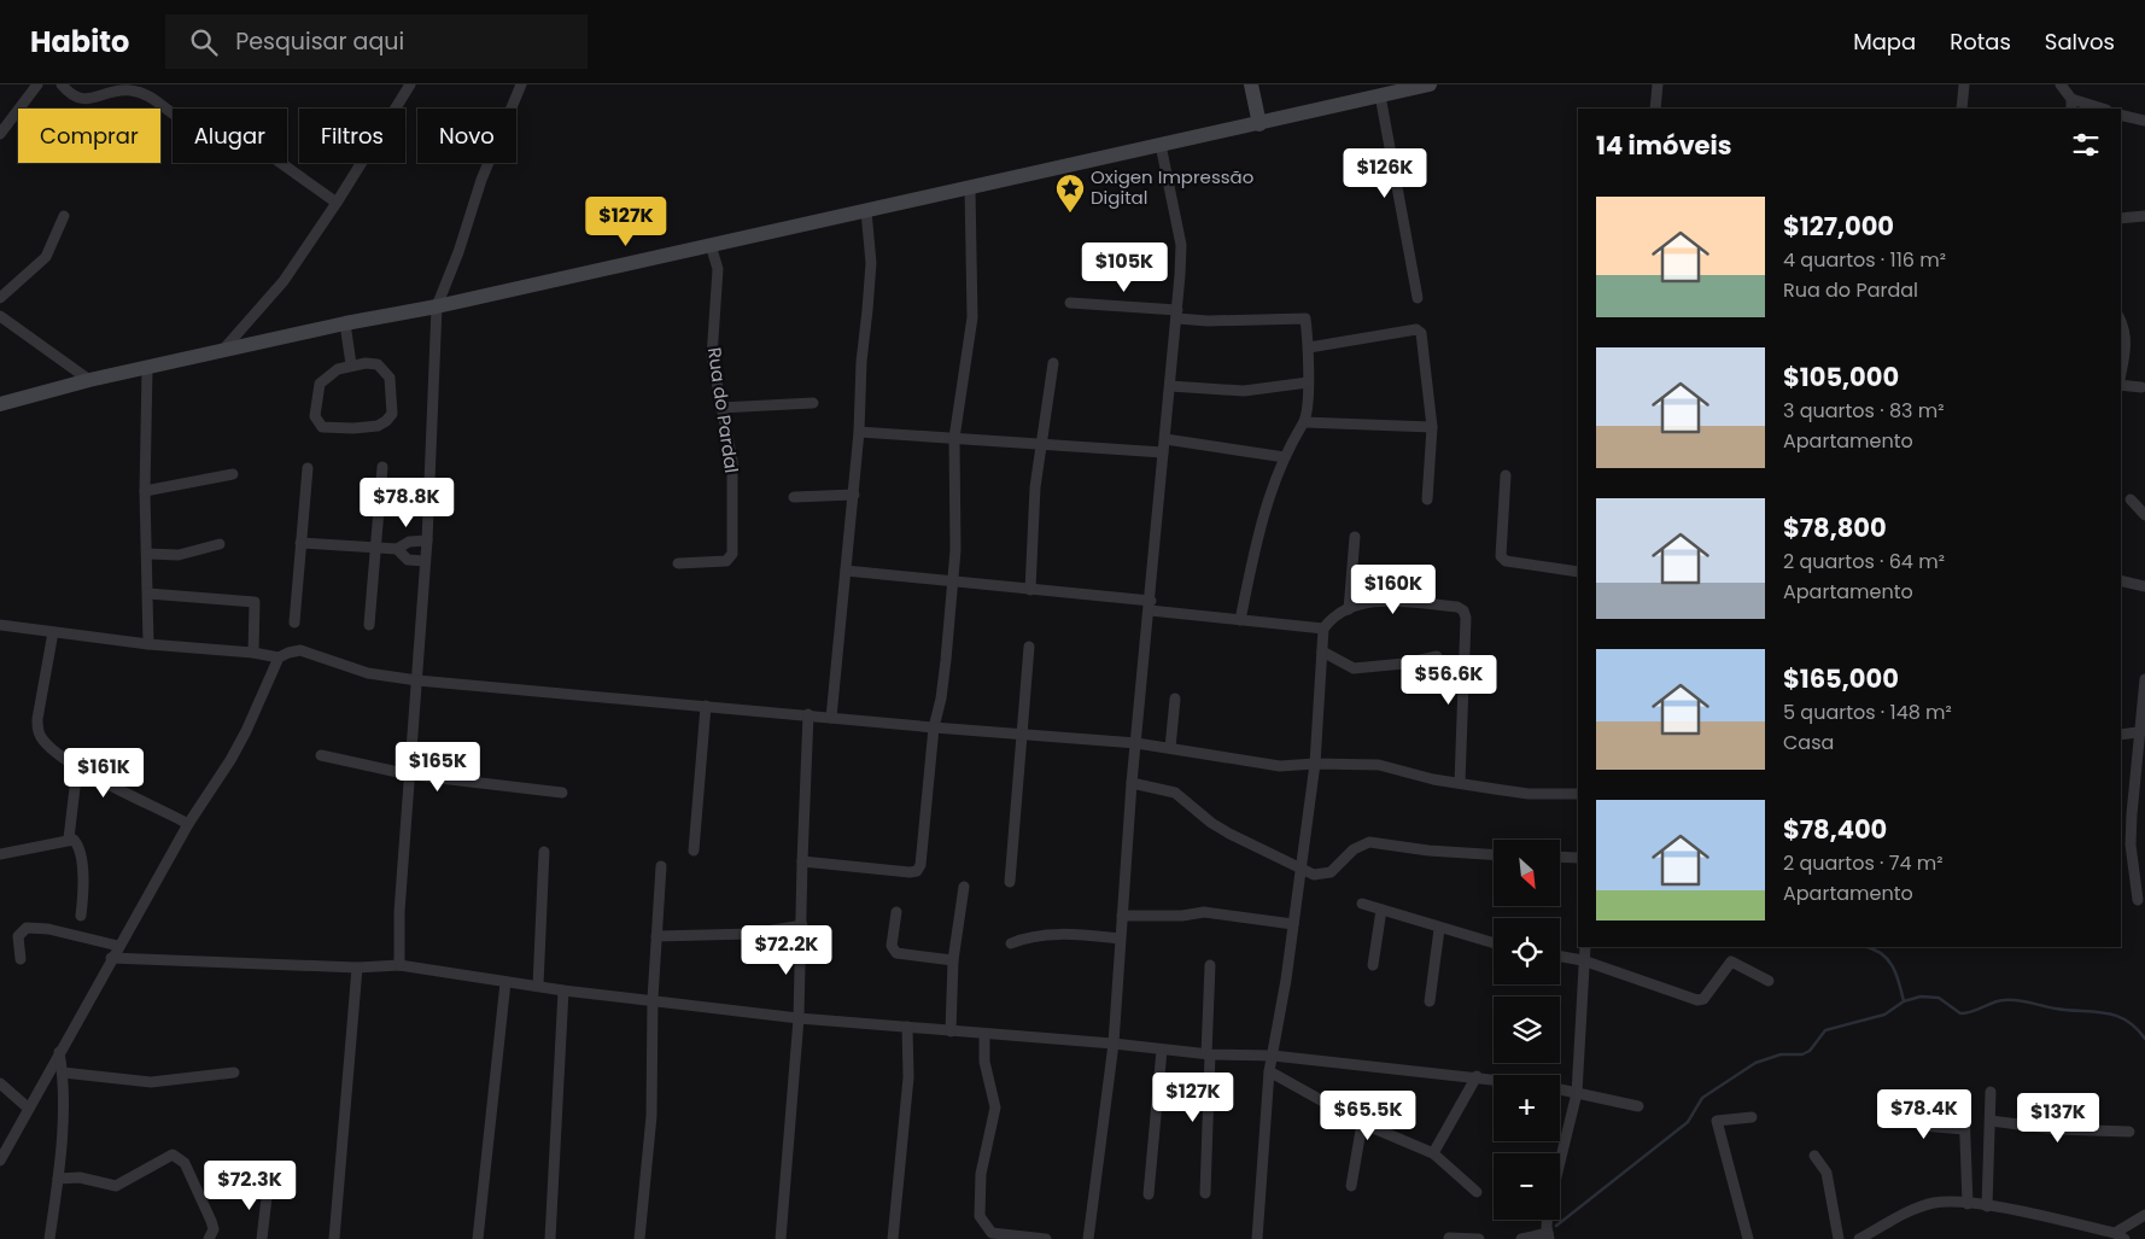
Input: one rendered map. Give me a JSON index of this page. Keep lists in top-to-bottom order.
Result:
{
  "streets": {
    "street": ["Rua do Pardal"]
  },
  "places": {
    "place": ["Oxigen Impressão Digital"]
  },
  "north": "bottom right",
  "page": {
    "header": "Habito",
    "search": "Pesquisar aqui",
    "nav": ["Mapa", "Rotas", "Salvos"],
    "chip": [
      "Comprar",
      "Alugar",
      "Filtros",
      "Novo"
    ],
    "heading": "14 imóveis",
    "price": [
      "$126K",
      "$127K",
      "$105K",
      "$78.8K",
      "$160K",
      "$56.6K",
      "$165K",
      "$161K",
      "$72.2K",
      "$127K",
      "$78.4K",
      "$65.5K",
      "$137K",
      "$72.3K"
    ],
    "list": [
      {
        "name": "$127,000",
        "note": "4 quartos · 116 m² · Rua do Pardal"
      },
      {
        "name": "$105,000",
        "note": "3 quartos · 83 m² · Apartamento"
      },
      {
        "name": "$78,800",
        "note": "2 quartos · 64 m² · Apartamento"
      },
      {
        "name": "$165,000",
        "note": "5 quartos · 148 m² · Casa"
      },
      {
        "name": "$78,400",
        "note": "2 quartos · 74 m² · Apartamento"
      }
    ],
    "map_buttons": ["+", "−"]
  }
}
